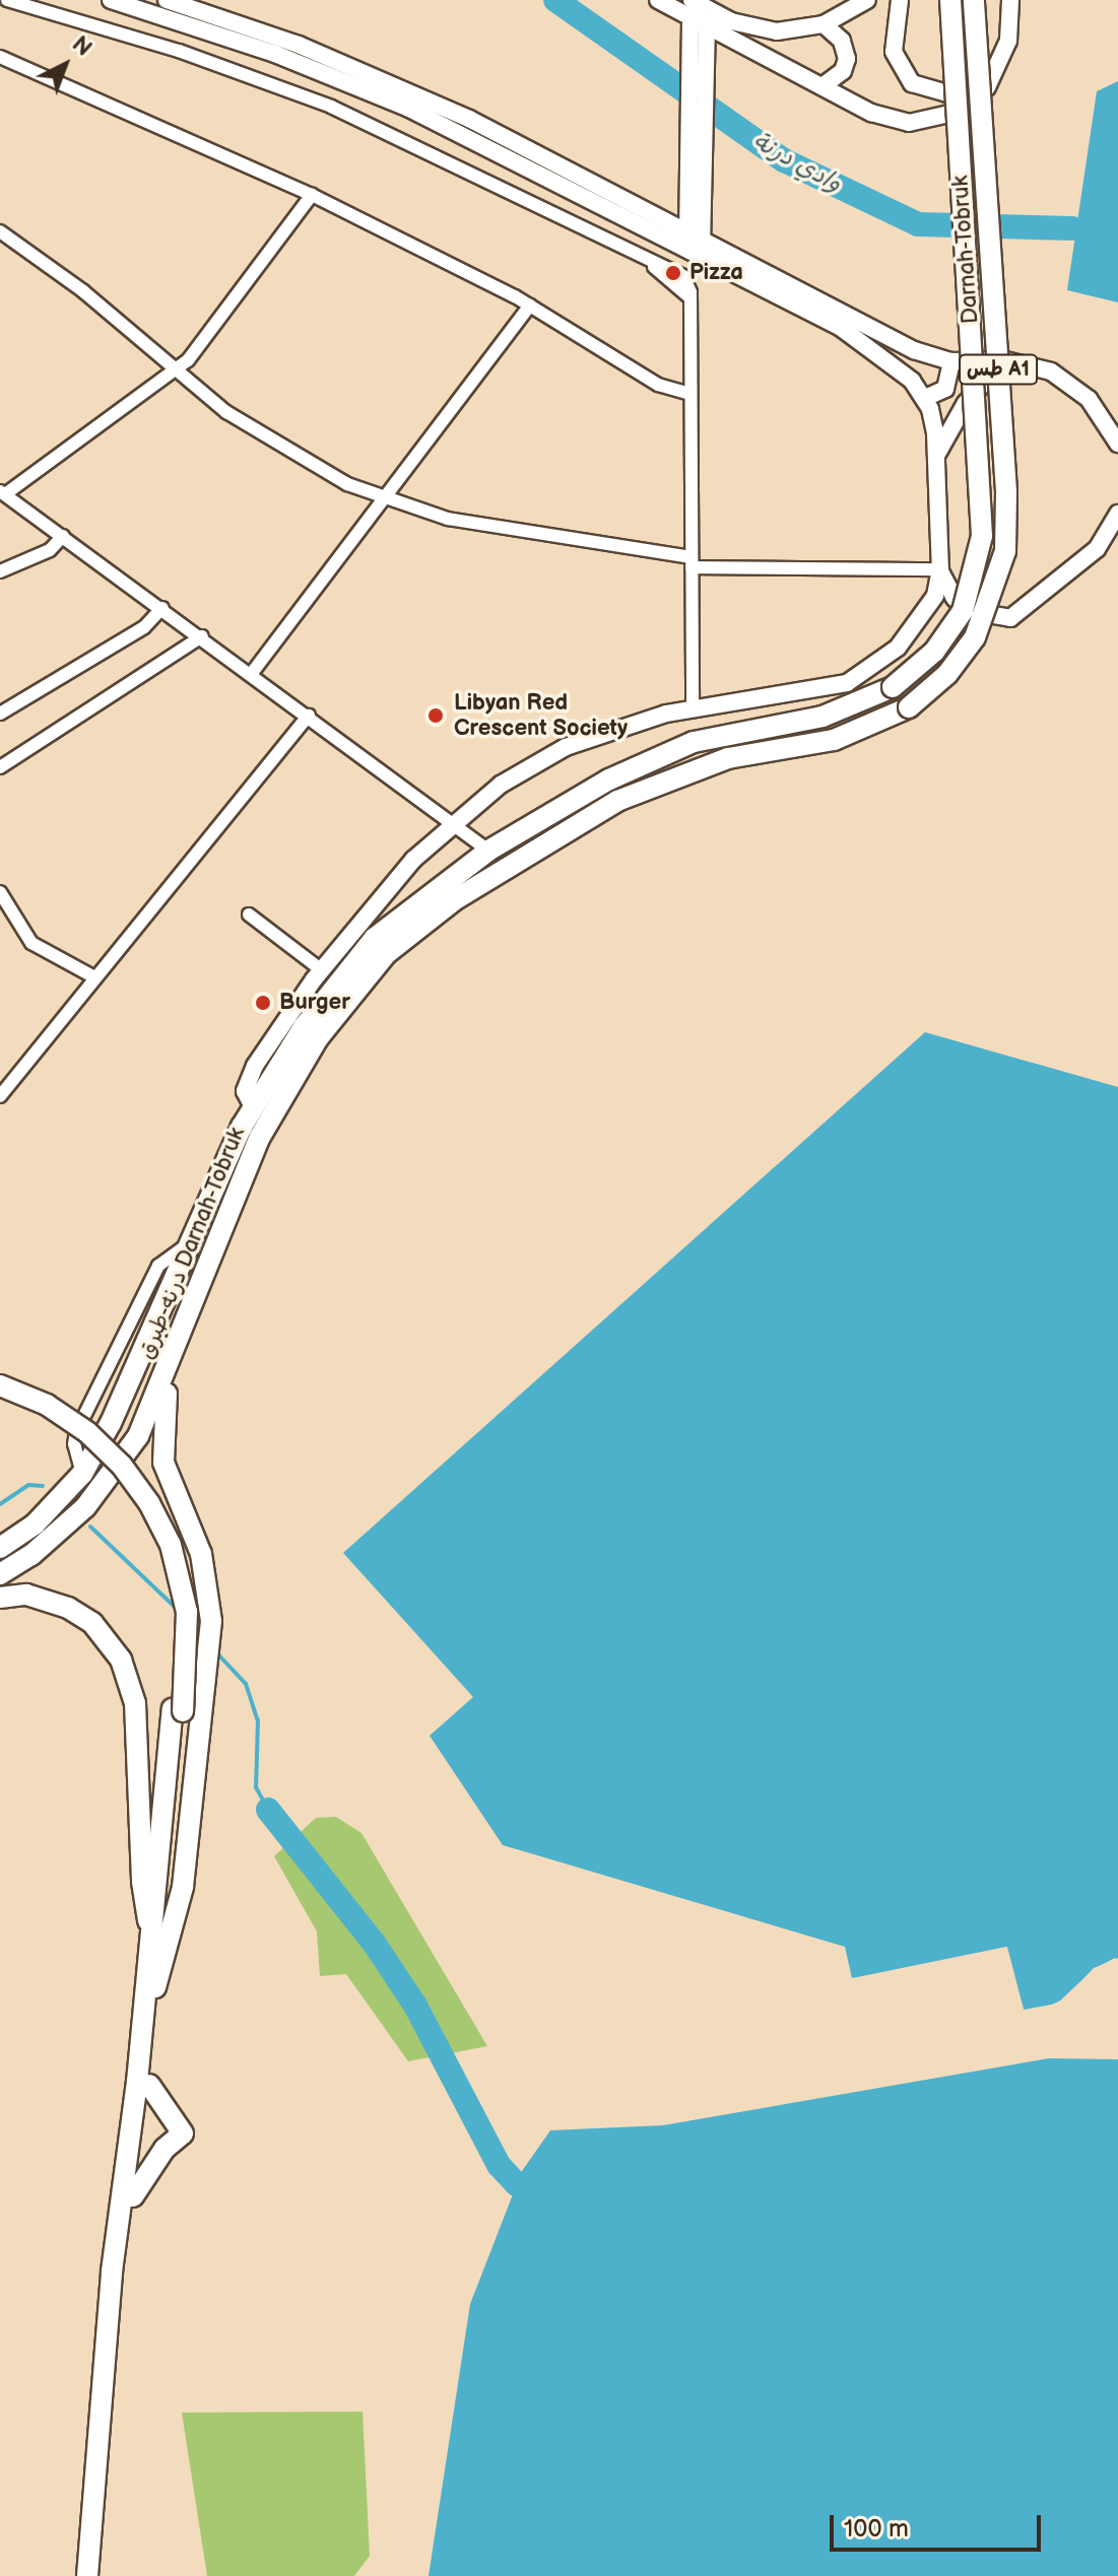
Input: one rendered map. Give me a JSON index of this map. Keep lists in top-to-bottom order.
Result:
{
  "streets": {
    "main road": ["Darnah-Tobruk", "طس A1", "درنه-طبرق Darnah-Tobruk"]
  },
  "crossings": [
    ["Darnah-Tobruk", "درنه-طبرق Darnah-Tobruk"]
  ],
  "water": ["وادي درنة"],
  "places": ["Pizza", "Libyan Red Crescent Society", "Burger"],
  "scale_bar": "100 m",
  "north": "top right"
}
